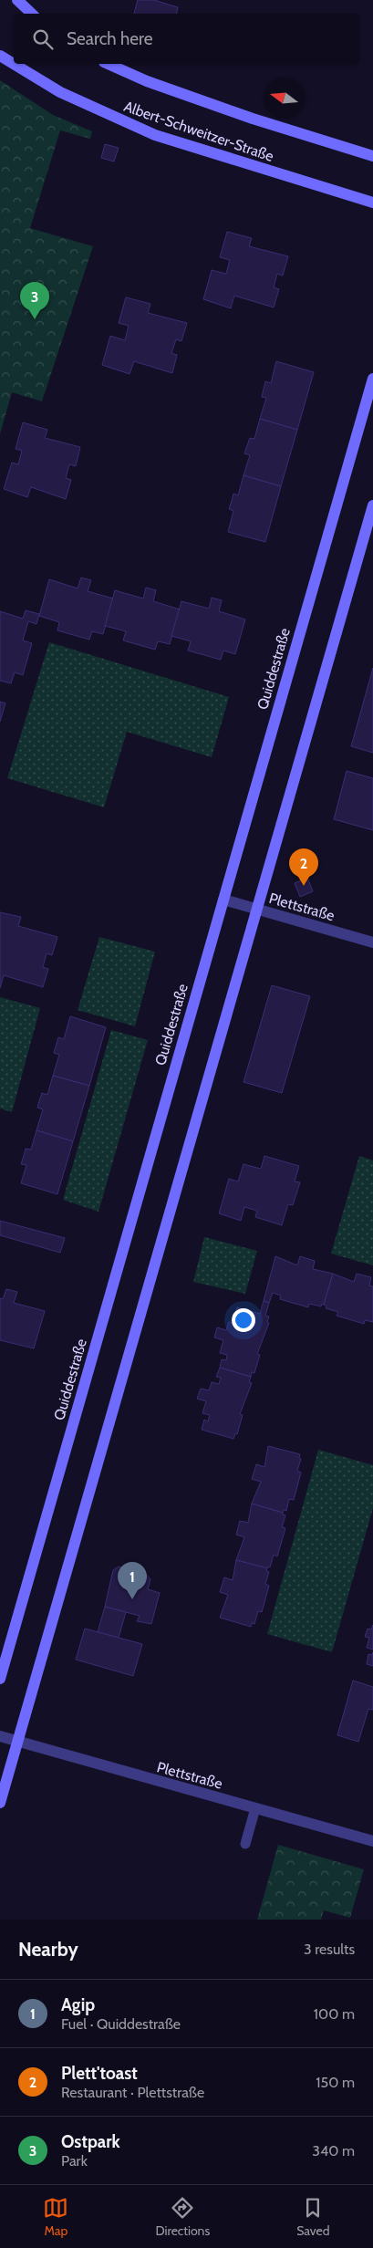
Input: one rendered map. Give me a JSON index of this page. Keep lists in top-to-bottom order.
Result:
{
  "streets": {
    "main road": ["Albert-Schweitzer-Straße", "Quiddestraße"],
    "street": ["Plettstraße"]
  },
  "crossings": [
    ["Quiddestraße", "Plettstraße"]
  ],
  "north": "left",
  "page": {
    "search": "Search here",
    "pins": ["3", "2", "1"],
    "heading": ["Nearby", "3 results"],
    "list": [
      {
        "mark": "1",
        "name": "Agip",
        "note": "Fuel · Quiddestraße",
        "value": "100 m"
      },
      {
        "mark": "2",
        "name": "Plett'toast",
        "note": "Restaurant · Plettstraße",
        "value": "150 m"
      },
      {
        "mark": "3",
        "name": "Ostpark",
        "note": "Park",
        "value": "340 m"
      }
    ],
    "nav": ["Map", "Directions", "Saved"]
  }
}
